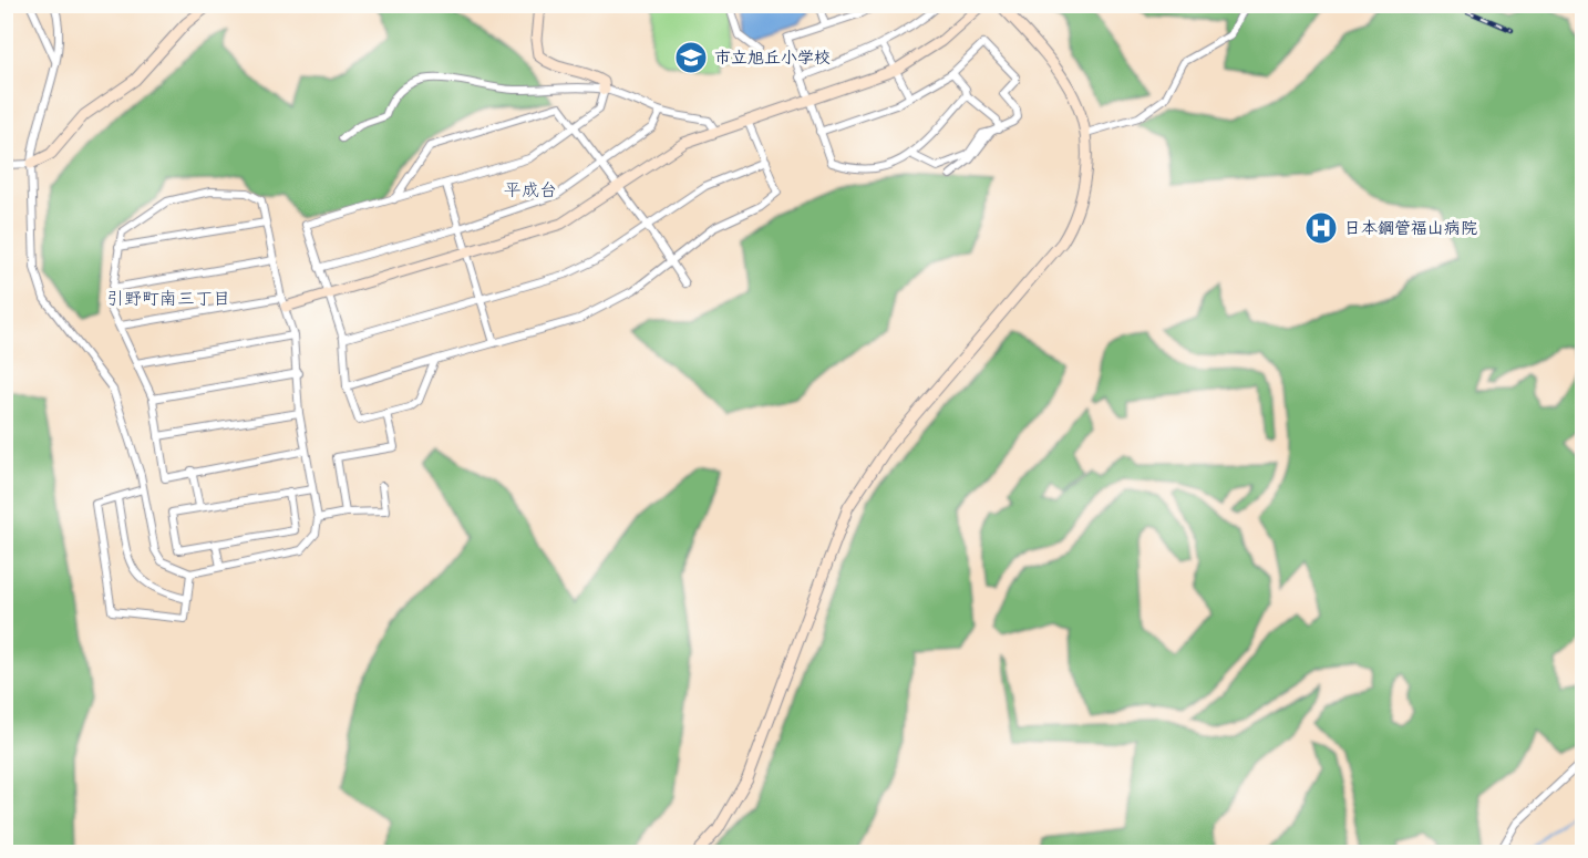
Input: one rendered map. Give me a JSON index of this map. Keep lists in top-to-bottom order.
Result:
{
  "districts": ["平成台", "引野町南三丁目"],
  "places": {
    "school or university": ["市立旭丘小学校"],
    "hospital": ["日本鋼管福山病院"]
  }
}
